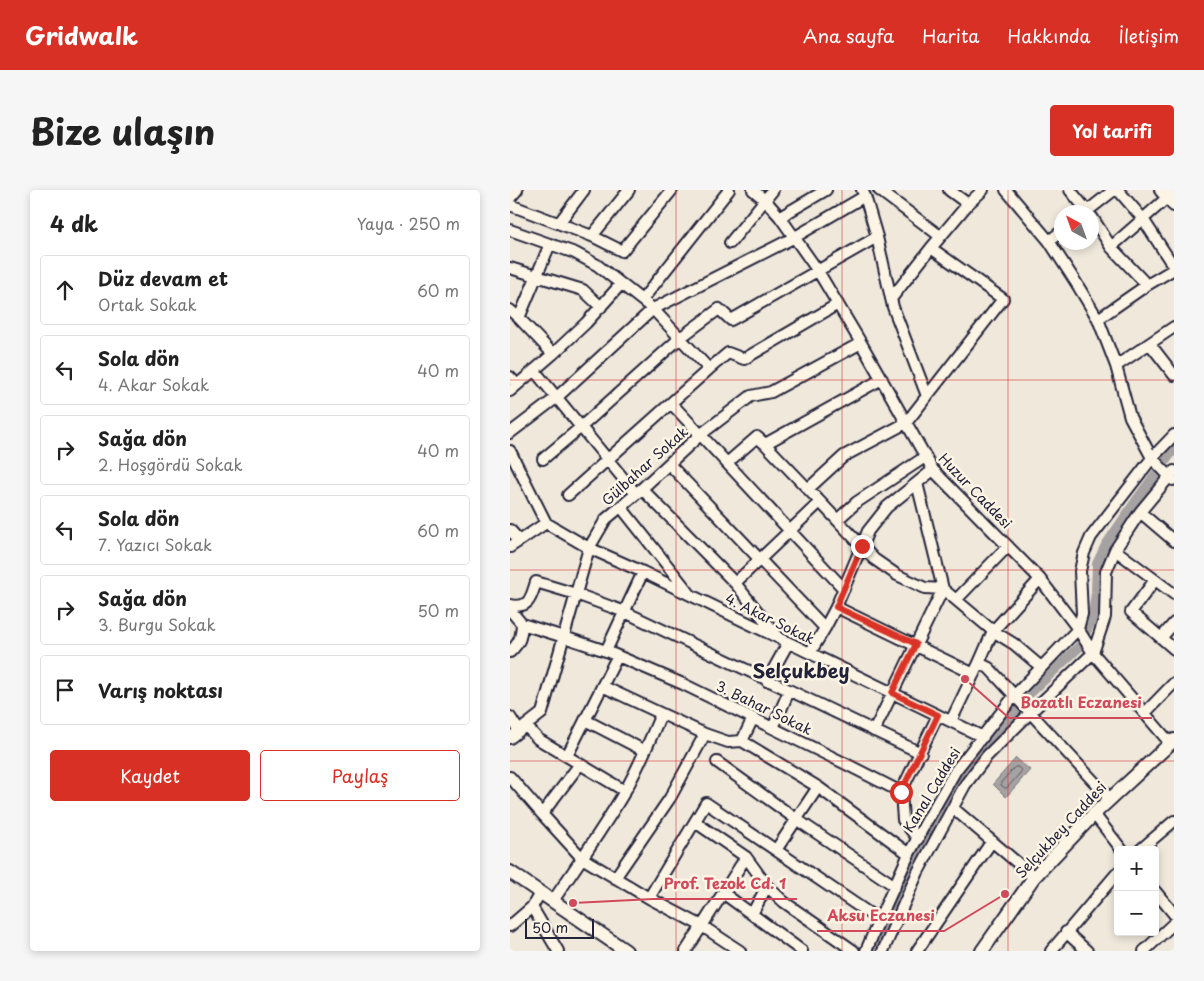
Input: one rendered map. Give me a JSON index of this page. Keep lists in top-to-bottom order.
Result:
{
  "streets": {
    "main road": ["Selçukbey Caddesi"],
    "street": [
      "Gülbahar Sokak",
      "Huzur Caddesi",
      "4. Akar Sokak",
      "3. Bahar Sokak",
      "Kanal Caddesi"
    ]
  },
  "crossings": [
    ["Gülbahar Sokak", "Huzur Caddesi"],
    ["Gülbahar Sokak", "4. Akar Sokak"],
    ["Gülbahar Sokak", "3. Bahar Sokak"],
    ["Huzur Caddesi", "Kanal Caddesi"],
    ["Huzur Caddesi", "Selçukbey Caddesi"],
    ["4. Akar Sokak", "Kanal Caddesi"]
  ],
  "districts": ["Selçukbey"],
  "places": ["Bozatlı Eczanesi", "Aksu Eczanesi", "Prof. Tezok Cd. 1"],
  "scale_bar": "50 m",
  "north": "top left",
  "page": {
    "header": "Gridwalk",
    "nav": [
      "Ana sayfa",
      "Harita",
      "Hakkında",
      "İletişim"
    ],
    "title": "Bize ulaşın",
    "buttons": [
      "Yol tarifi",
      ["Kaydet", "Paylaş"]
    ],
    "heading": ["4 dk", "Yaya · 250 m"],
    "list": [
      ["Düz devam et", "Ortak Sokak", "60 m"],
      ["Sola dön", "4. Akar Sokak", "40 m"],
      ["Sağa dön", "2. Hoşgördü Sokak", "40 m"],
      ["Sola dön", "7. Yazıcı Sokak", "60 m"],
      ["Sağa dön", "3. Burgu Sokak", "50 m"],
      "Varış noktası"
    ],
    "map_buttons": ["+", "−"],
    "scale": "50 m"
  }
}
